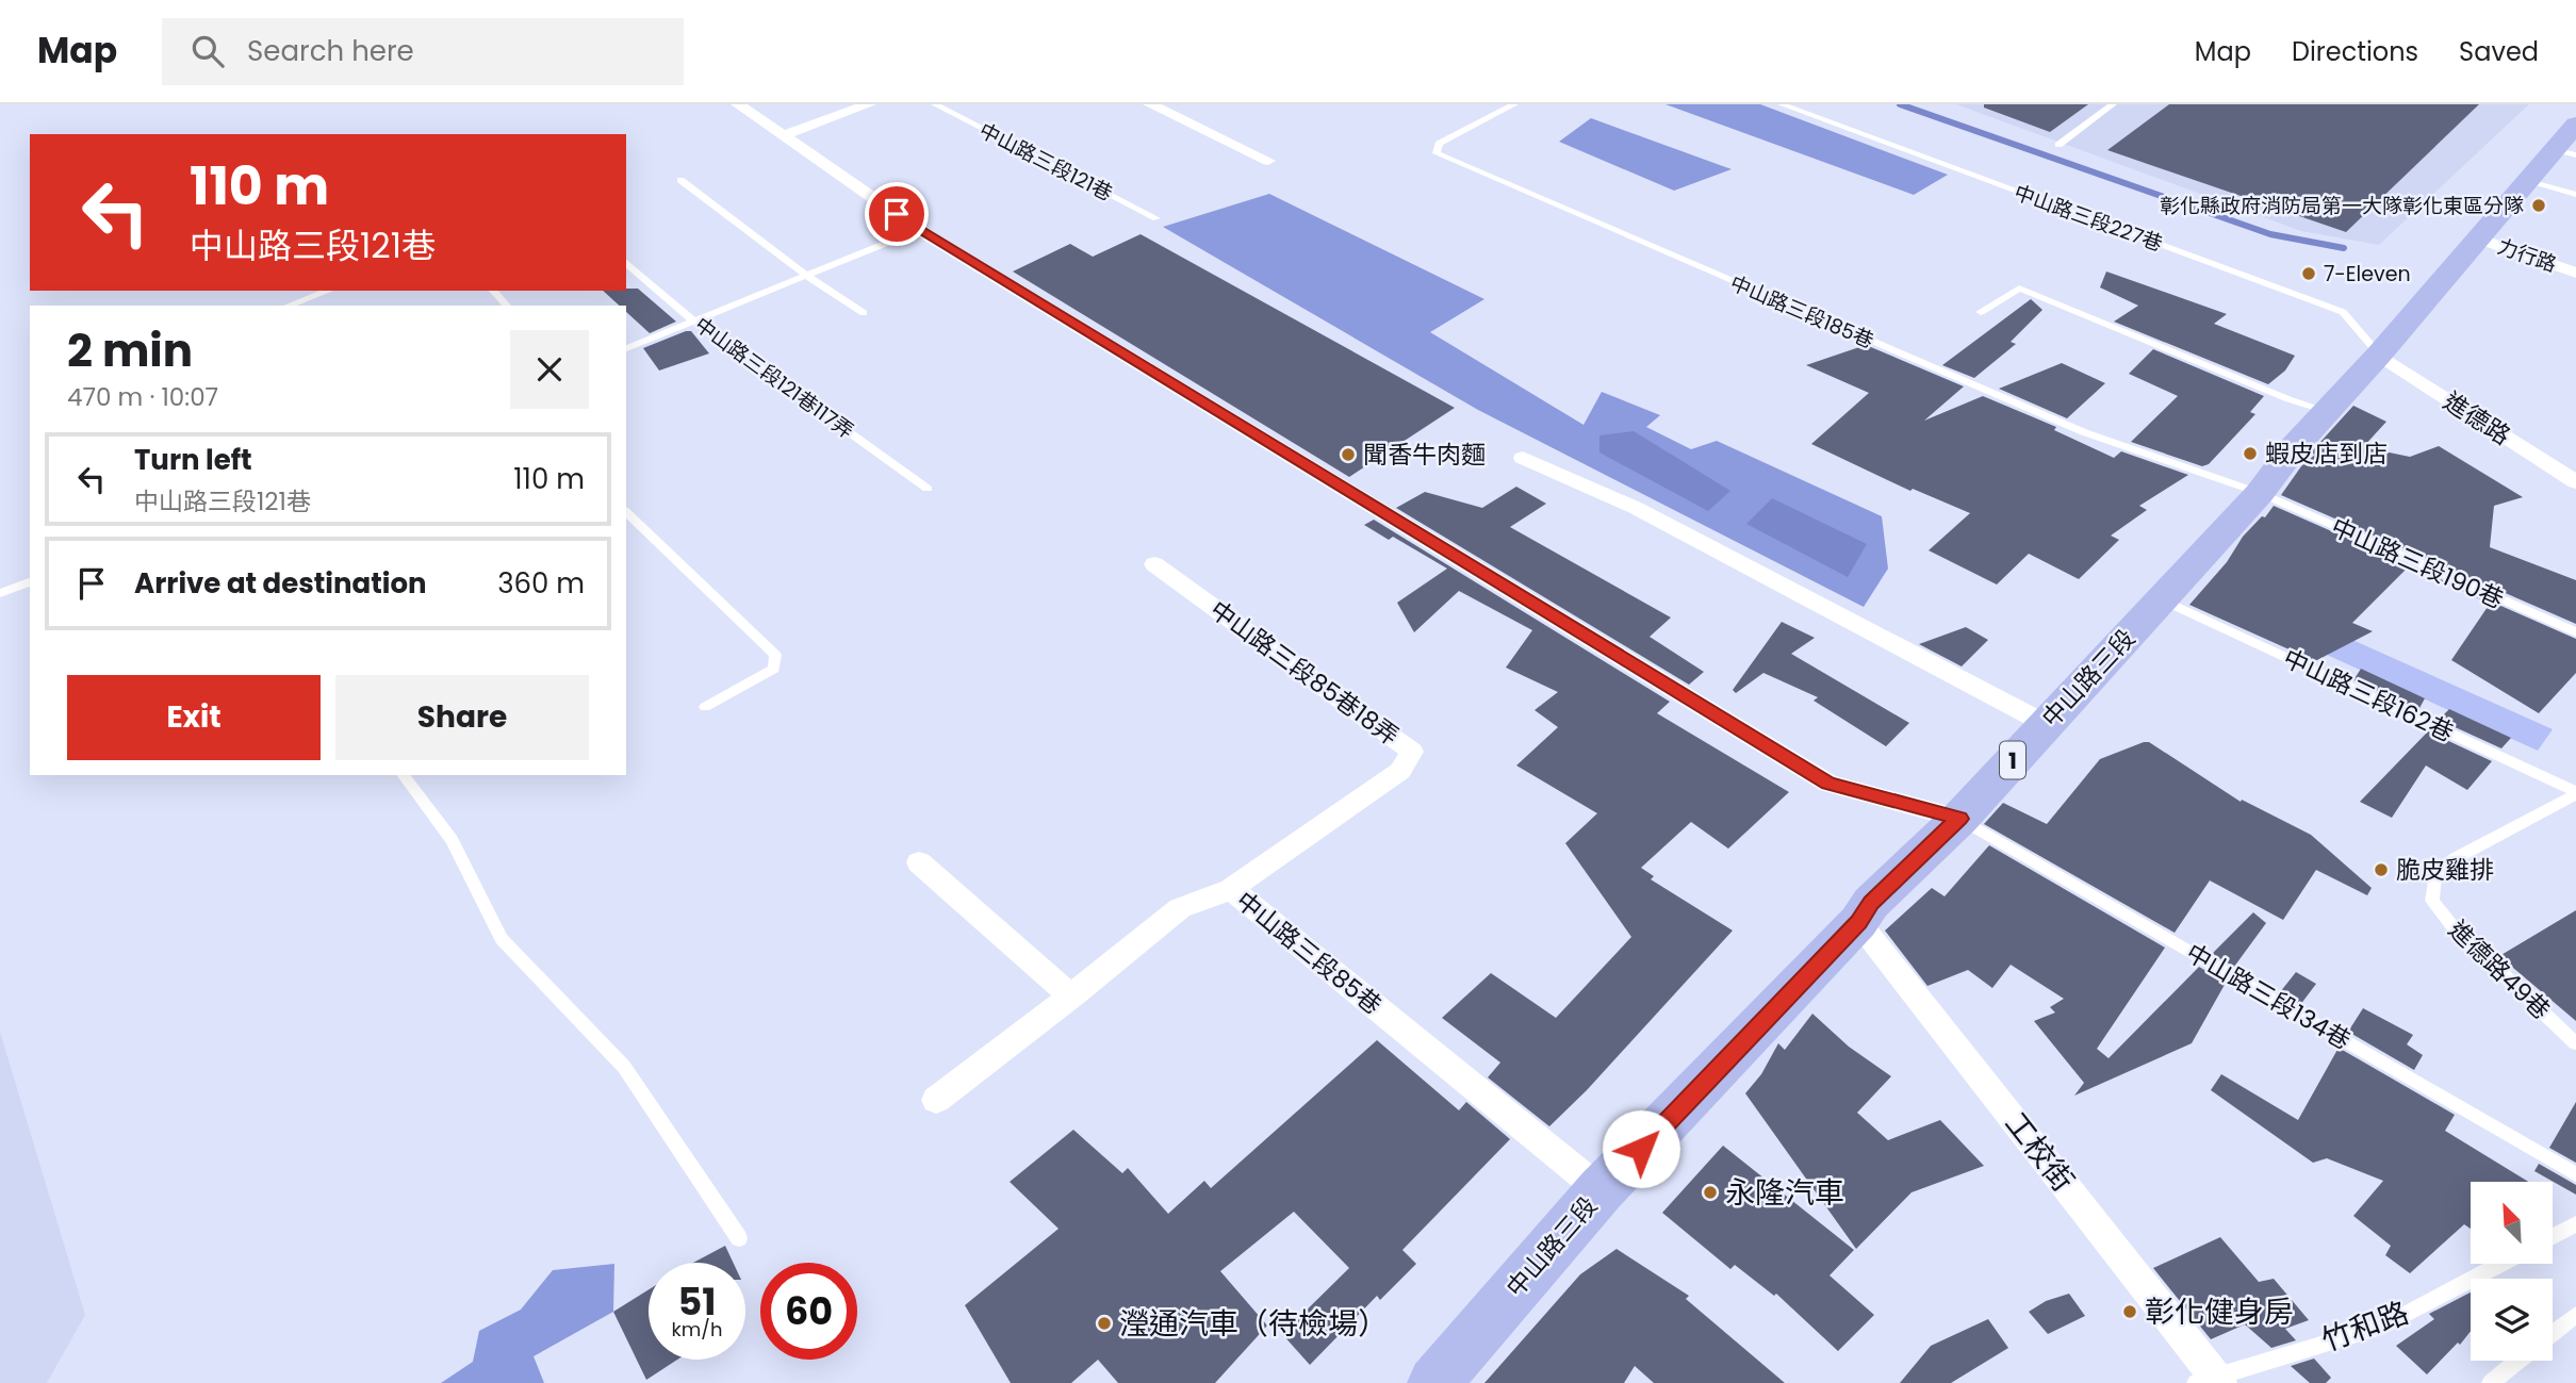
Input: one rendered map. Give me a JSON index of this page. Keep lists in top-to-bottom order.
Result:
{
  "streets": {
    "main road": ["中山路三段", "1"],
    "street": [
      "力行路",
      "進德路",
      "中山路三段85巷18弄",
      "中山路三段85巷",
      "工校街"
    ],
    "lane": [
      "中山路三段121巷",
      "中山路三段227巷",
      "中山路三段185巷",
      "中山路三段121巷117弄",
      "中山路三段190巷",
      "中山路三段162巷",
      "進德路49巷",
      "中山路三段134巷",
      "竹和路"
    ]
  },
  "crossings": [
    ["中山路三段227巷", "進德路"],
    ["中山路三段227巷", "中山路三段"],
    ["力行路", "中山路三段"],
    ["中山路三段185巷", "中山路三段190巷"],
    ["中山路三段185巷", "中山路三段"],
    ["進德路", "中山路三段"],
    ["中山路三段190巷", "中山路三段"],
    ["中山路三段85巷18弄", "中山路三段85巷"],
    ["中山路三段", "中山路三段162巷"],
    ["中山路三段", "中山路三段85巷"],
    ["中山路三段", "中山路三段134巷"],
    ["中山路三段", "工校街"],
    ["中山路三段162巷", "進德路49巷"],
    ["工校街", "竹和路"]
  ],
  "places": [
    "彰化縣政府消防局第一大隊彰化東區分隊",
    "7-Eleven",
    "蝦皮店到店",
    "聞香牛肉麵",
    "脆皮雞排",
    "永隆汽車",
    "彰化健身房",
    "瀅通汽車（待檢場）"
  ],
  "north": "top left",
  "page": {
    "header": "Map",
    "search": "Search here",
    "nav": ["Map", "Directions", "Saved"],
    "turn": ["110 m", "中山路三段121巷"],
    "heading": ["2 min", "470 m · 10:07"],
    "list": [
      {
        "name": "Turn left",
        "note": "中山路三段121巷",
        "value": "110 m"
      },
      {
        "name": "Arrive at destination",
        "value": "360 m"
      }
    ],
    "buttons": ["Exit", "Share"],
    "speed": "51 km/h",
    "limit": "60"
  }
}
